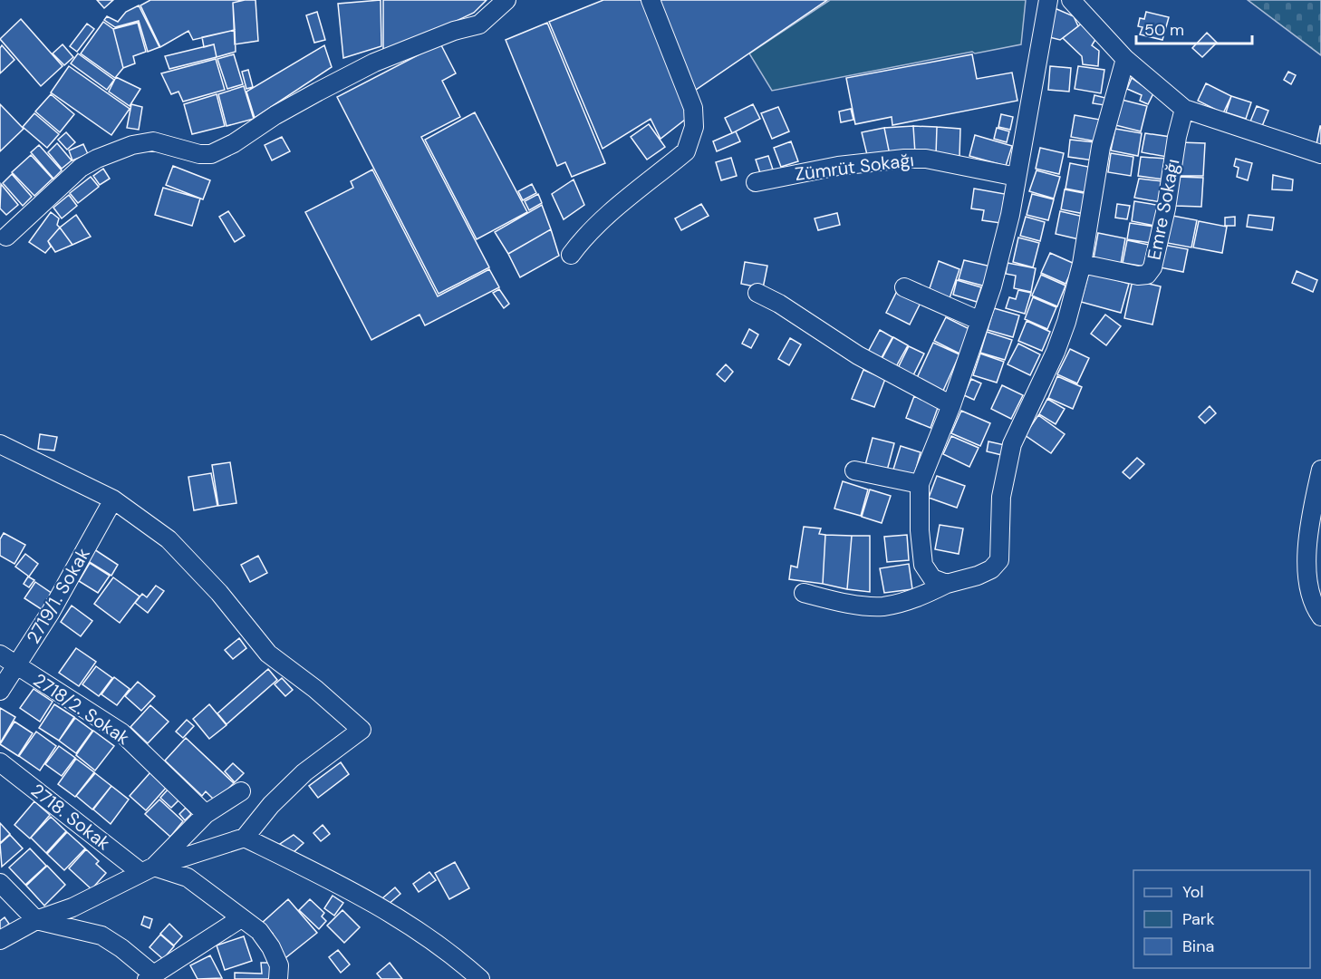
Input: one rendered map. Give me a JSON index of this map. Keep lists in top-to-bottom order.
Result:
{
  "streets": {
    "street": [
      "Zümrüt Sokağı",
      "Emre Sokağı",
      "2719/1. Sokak",
      "2718/2. Sokak",
      "2718. Sokak"
    ]
  },
  "crossings": [
    ["2719/1. Sokak", "2718/2. Sokak"]
  ],
  "legend": ["Yol", "Park", "Bina"],
  "scale_bar": "50 m"
}
